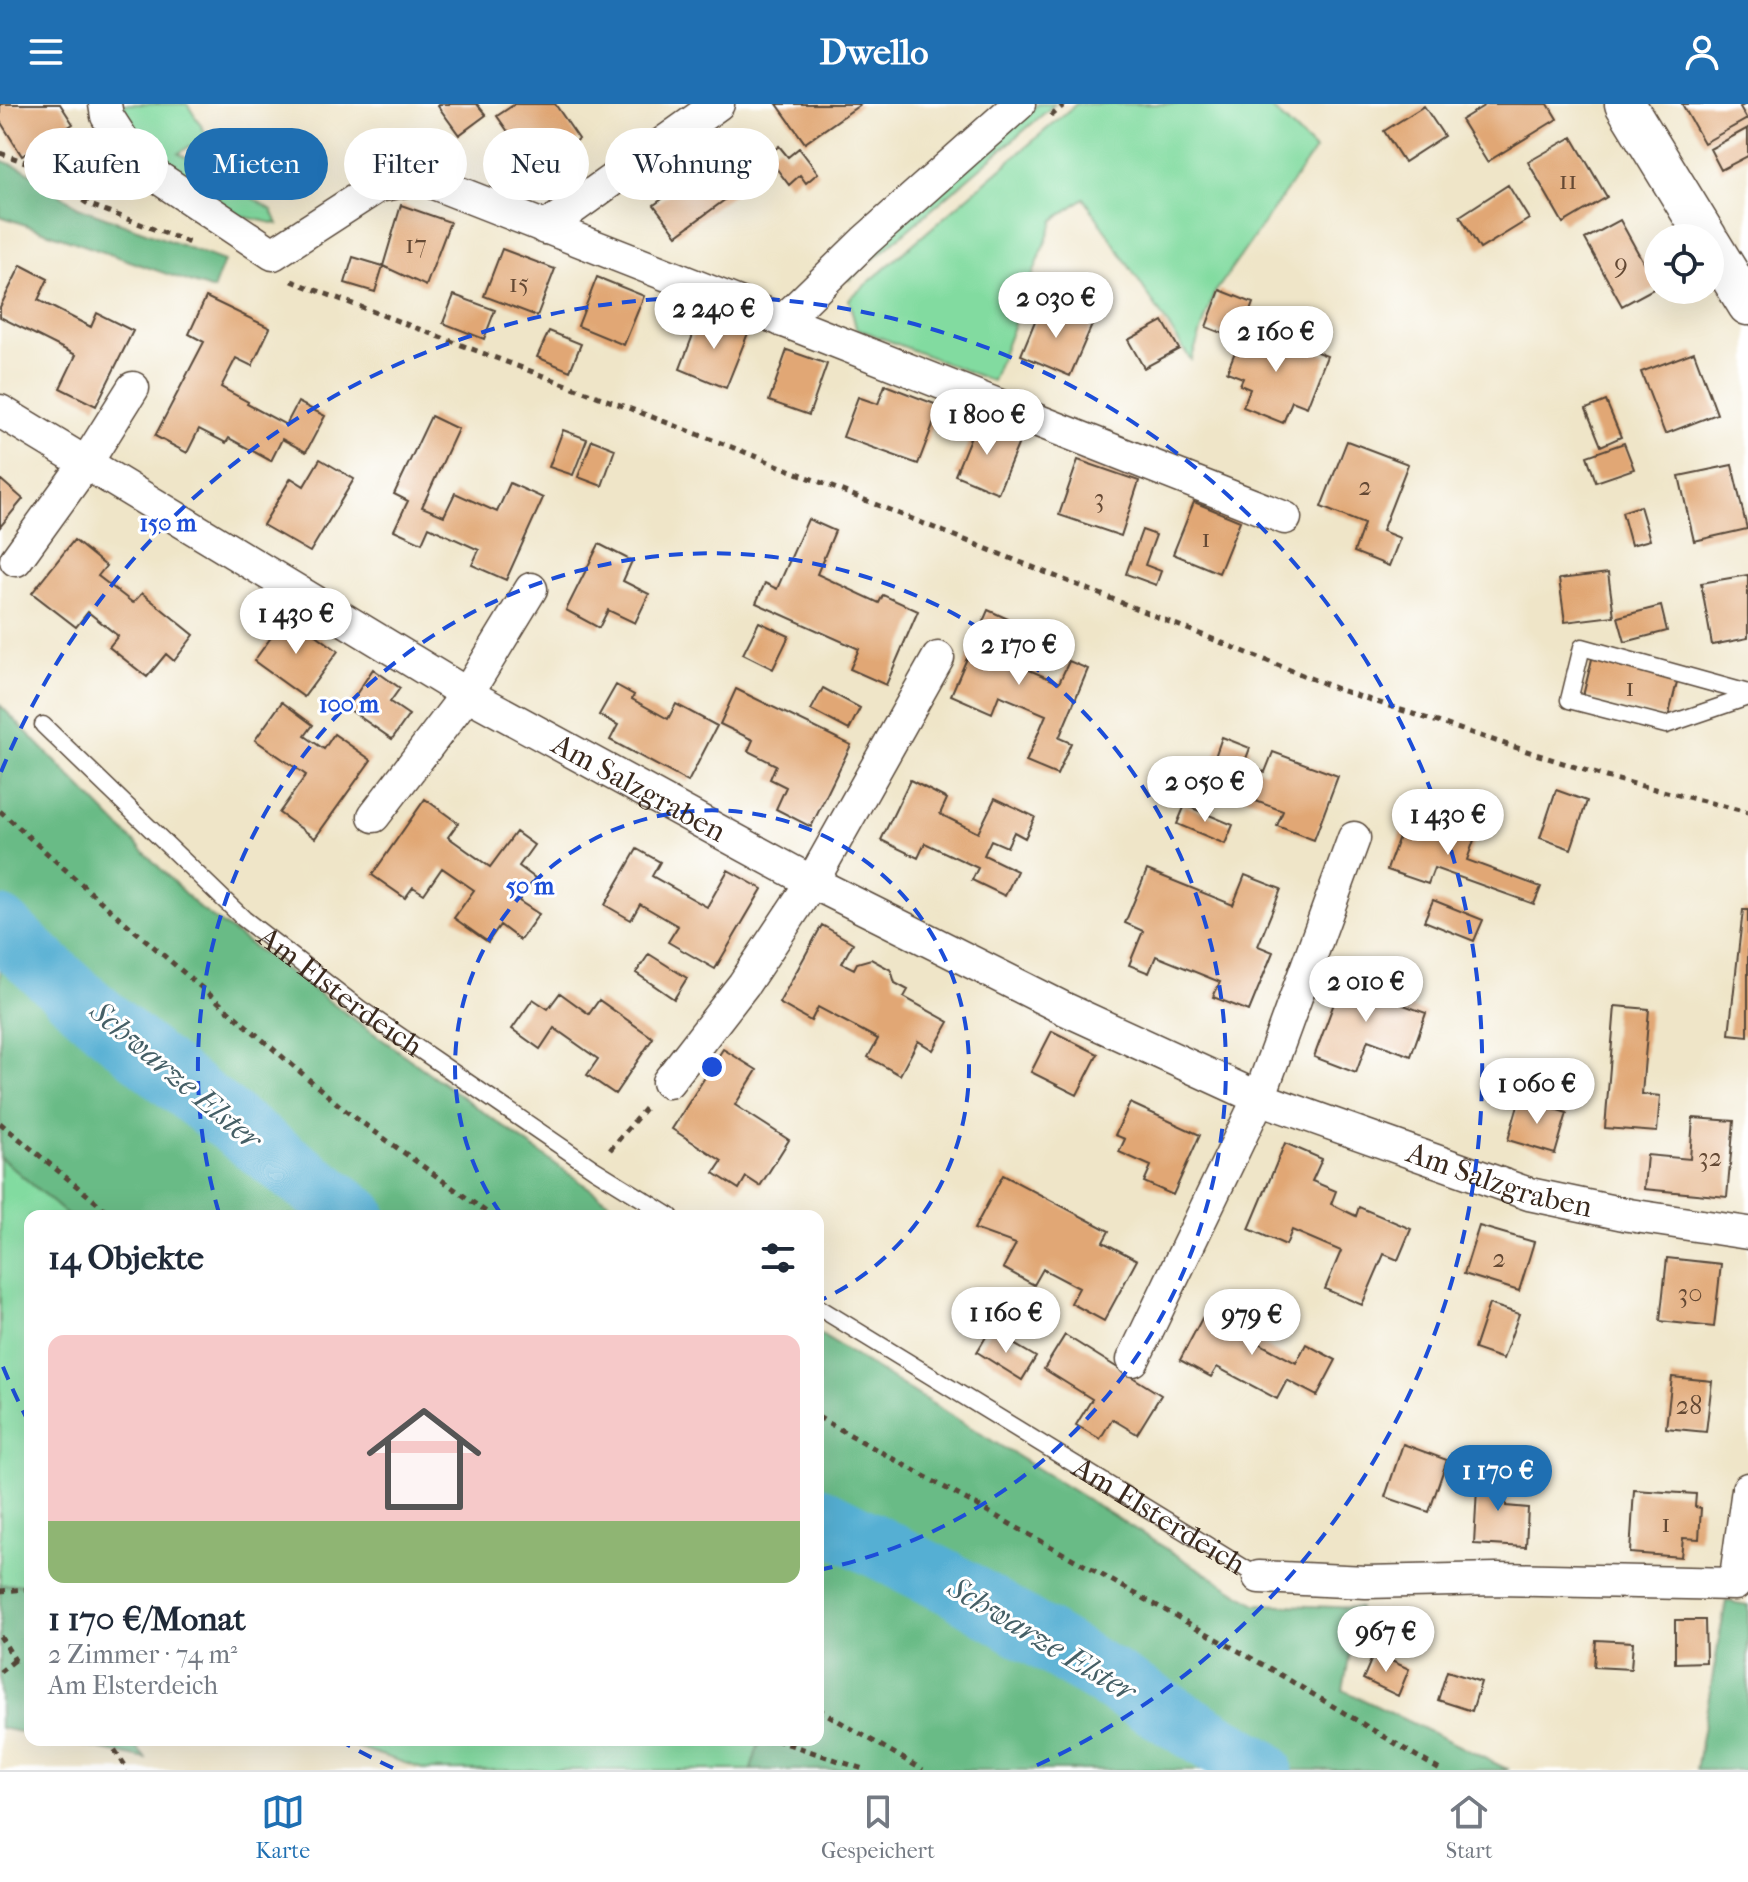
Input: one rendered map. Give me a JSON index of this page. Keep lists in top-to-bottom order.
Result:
{
  "streets": {
    "street": ["Am Salzgraben", "Am Elsterdeich"]
  },
  "water": ["Schwarze Elster"],
  "house_numbers": [
    "11",
    "17",
    "9",
    "15",
    "2",
    "3",
    "1",
    "1",
    "32",
    "2",
    "30",
    "28",
    "1"
  ],
  "page": {
    "header": "Dwello",
    "chip": [
      "Kaufen",
      "Mieten",
      "Filter",
      "Neu",
      "Wohnung"
    ],
    "price": [
      "2 030 €",
      "2 240 €",
      "2 160 €",
      "1 800 €",
      "1 430 €",
      "2 170 €",
      "2 050 €",
      "1 430 €",
      "2 010 €",
      "1 060 €",
      "1 160 €",
      "979 €",
      "1 170 €",
      "967 €"
    ],
    "heading": "14 Objekte",
    "list": [
      {
        "name": "1 170 €/Monat",
        "note": "2 Zimmer · 74 m² · Am Elsterdeich"
      }
    ],
    "tabs": ["Karte", "Gespeichert", "Start"]
  },
  "rings": ["150 m", "100 m", "50 m"]
}
